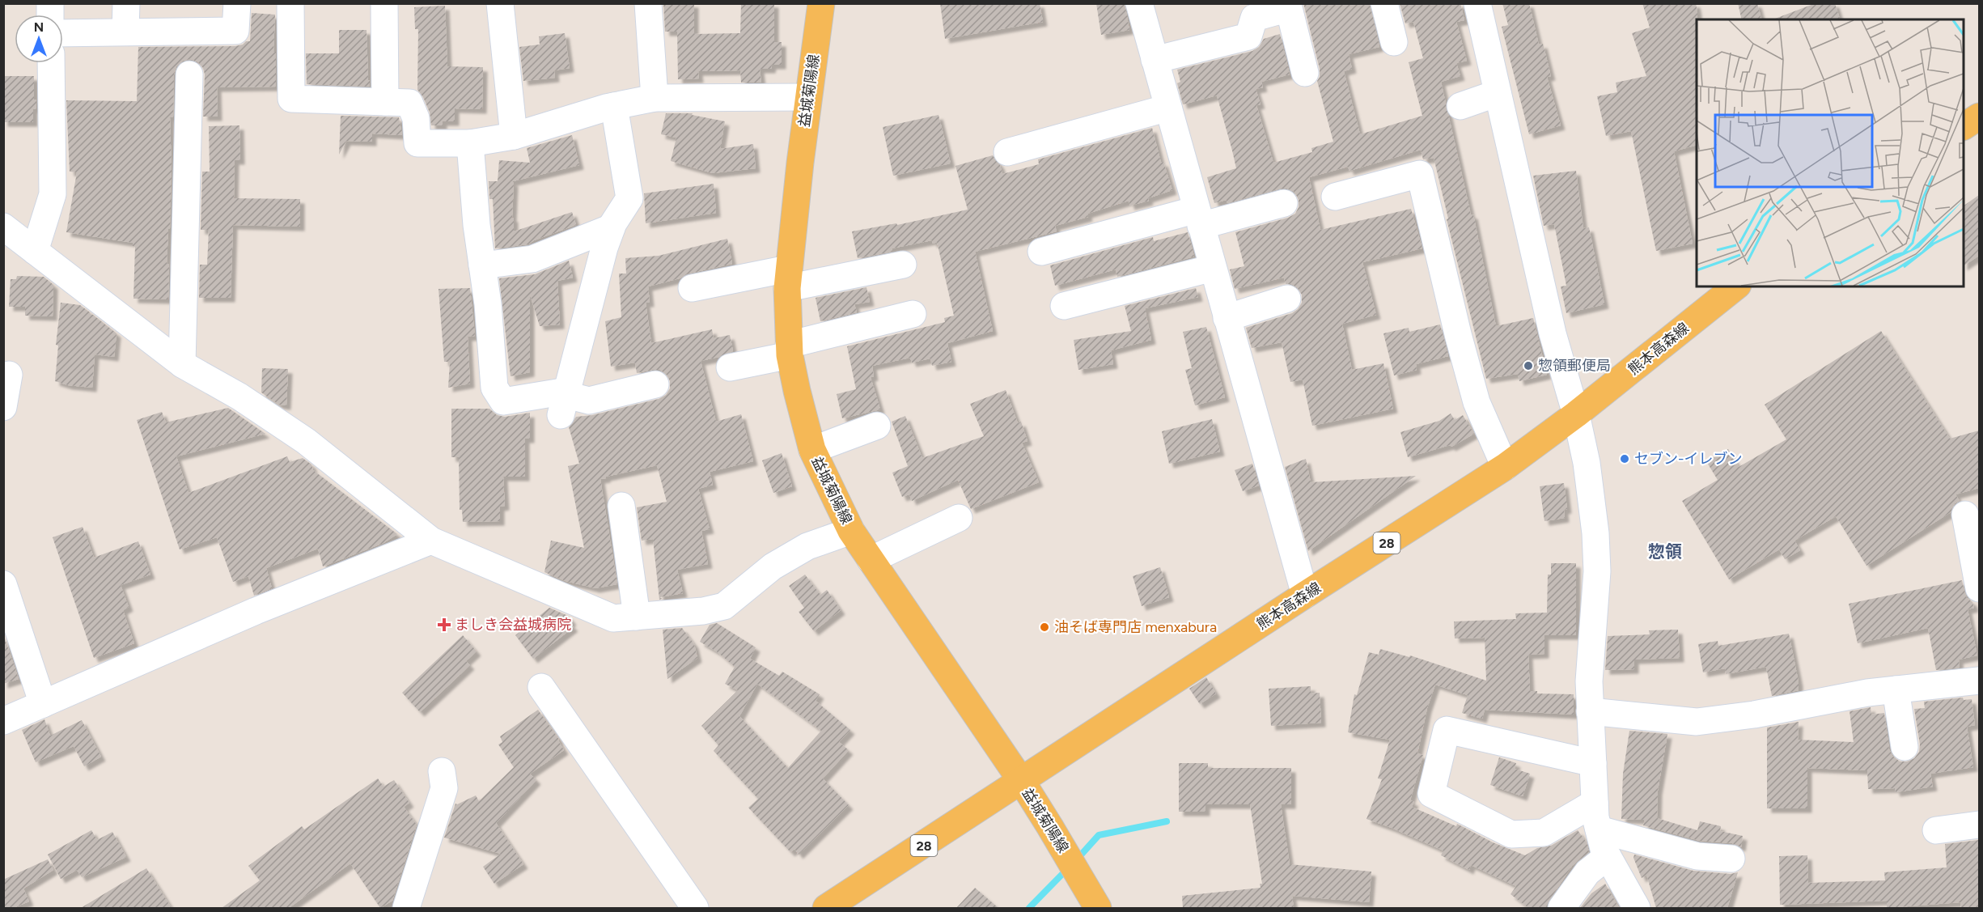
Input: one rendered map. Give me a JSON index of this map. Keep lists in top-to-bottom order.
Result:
{
  "streets": {
    "main road": ["益城菊陽線", "熊本高森線", "28"]
  },
  "crossings": [
    ["益城菊陽線", "熊本高森線"]
  ],
  "districts": ["惣領"],
  "places": {
    "other": ["惣領郵便局", "セブン-イレブン", "油そば専門店 menxabura"],
    "health": ["ましき会益城病院"]
  },
  "north": "top"
}
